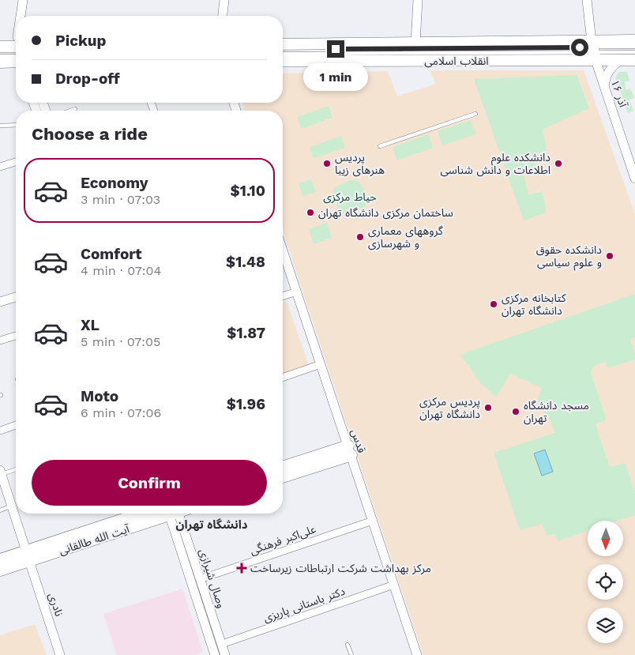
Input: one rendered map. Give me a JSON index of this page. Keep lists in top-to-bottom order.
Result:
{
  "streets": {
    "main road": ["انقلاب اسلامی", "آیت الله طالقانی"],
    "street": [
      "۱۶ آذر",
      "قدس",
      "علی‌اکبر فرهنگی",
      "وصال شیرازی",
      "نادری",
      "دکتر باستانی پاریزی"
    ]
  },
  "crossings": [
    ["انقلاب اسلامی", "۱۶ آذر"],
    ["قدس", "علی‌اکبر فرهنگی"],
    ["قدس", "دکتر باستانی پاریزی"],
    ["آیت الله طالقانی", "نادری"],
    ["علی‌اکبر فرهنگی", "وصال شیرازی"],
    ["وصال شیرازی", "دکتر باستانی پاریزی"]
  ],
  "districts": ["دانشگاه تهران"],
  "parks": ["حیاط مرکزی"],
  "places": {
    "other": [
      "پردیس هنرهای زیبا",
      "دانشکده علوم اطلاعات و دانش شناسی",
      "ساختمان مرکزی دانشگاه تهران",
      "گروههای معماری و شهرسازی",
      "دانشکده حقوق و علوم سیاسی",
      "کتابخانه مرکزی دانشگاه تهران",
      "پردیس مرکزی دانشگاه‌ تهران",
      "مسجد دانشگاه تهران"
    ],
    "health": ["مرکز بهداشت شرکت ارتباطات زیرساخت"]
  },
  "north": "bottom",
  "page": {
    "banner": ["Pickup", "Drop-off"],
    "bubble": "1 min",
    "heading": "Choose a ride",
    "list": [
      {
        "name": "Economy",
        "note": "3 min · 07:03",
        "value": "$1.10"
      },
      {
        "name": "Comfort",
        "note": "4 min · 07:04",
        "value": "$1.48"
      },
      {
        "name": "XL",
        "note": "5 min · 07:05",
        "value": "$1.87"
      },
      {
        "name": "Moto",
        "note": "6 min · 07:06",
        "value": "$1.96"
      }
    ],
    "buttons": "Confirm"
  }
}
